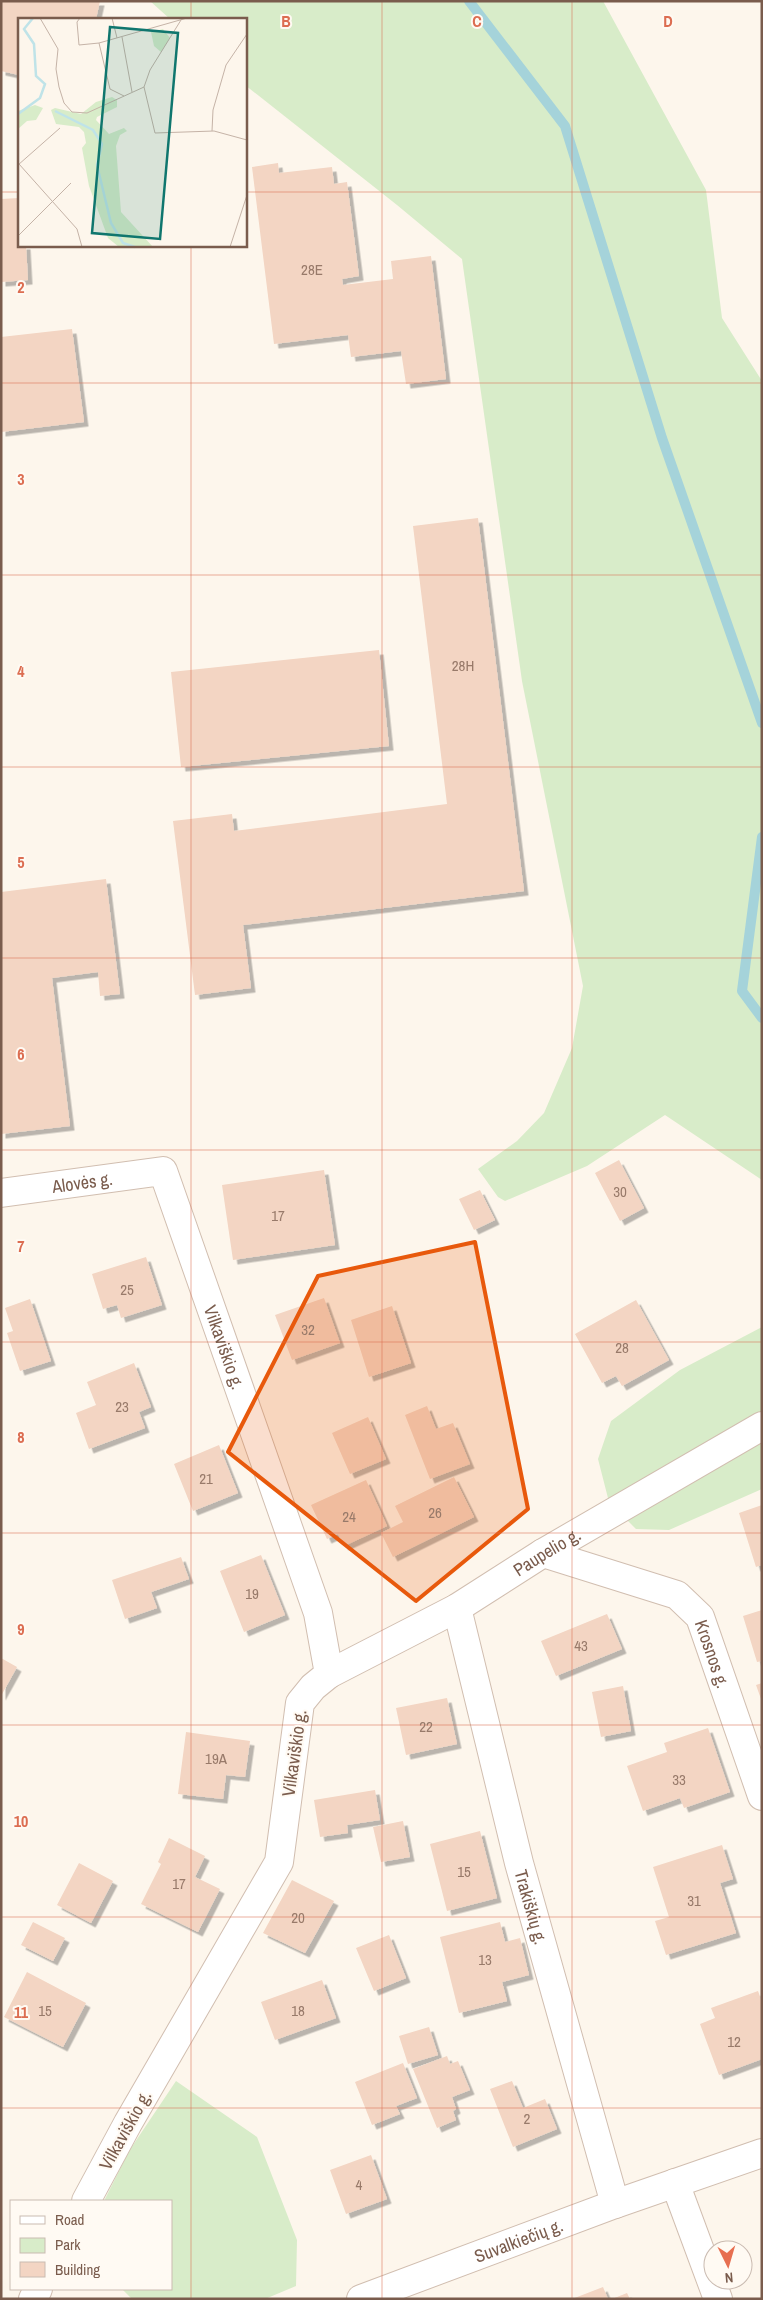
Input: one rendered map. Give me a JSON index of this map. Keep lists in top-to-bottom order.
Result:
{
  "streets": {
    "street": [
      "Alovės g.",
      "Vilkaviškio g.",
      "Paupelio g.",
      "Krosnos g.",
      "Trakiškių g.",
      "Suvalkiečių g."
    ]
  },
  "crossings": [
    ["Alovės g.", "Vilkaviškio g."],
    ["Vilkaviškio g.", "Paupelio g."],
    ["Paupelio g.", "Krosnos g."],
    ["Paupelio g.", "Trakiškių g."],
    ["Trakiškių g.", "Suvalkiečių g."]
  ],
  "house_numbers": [
    "28E",
    "28H",
    "30",
    "17",
    "25",
    "32",
    "28",
    "23",
    "21",
    "26",
    "24",
    "19",
    "43",
    "22",
    "19A",
    "33",
    "15",
    "17",
    "31",
    "20",
    "13",
    "15",
    "18",
    "12",
    "2",
    "4"
  ],
  "legend": ["Road", "Park", "Building"],
  "north": "bottom",
  "grid": {
    "columns": ["B", "C", "D"],
    "rows": [
      "2",
      "3",
      "4",
      "5",
      "6",
      "7",
      "8",
      "9",
      "10",
      "11"
    ]
  }
}
